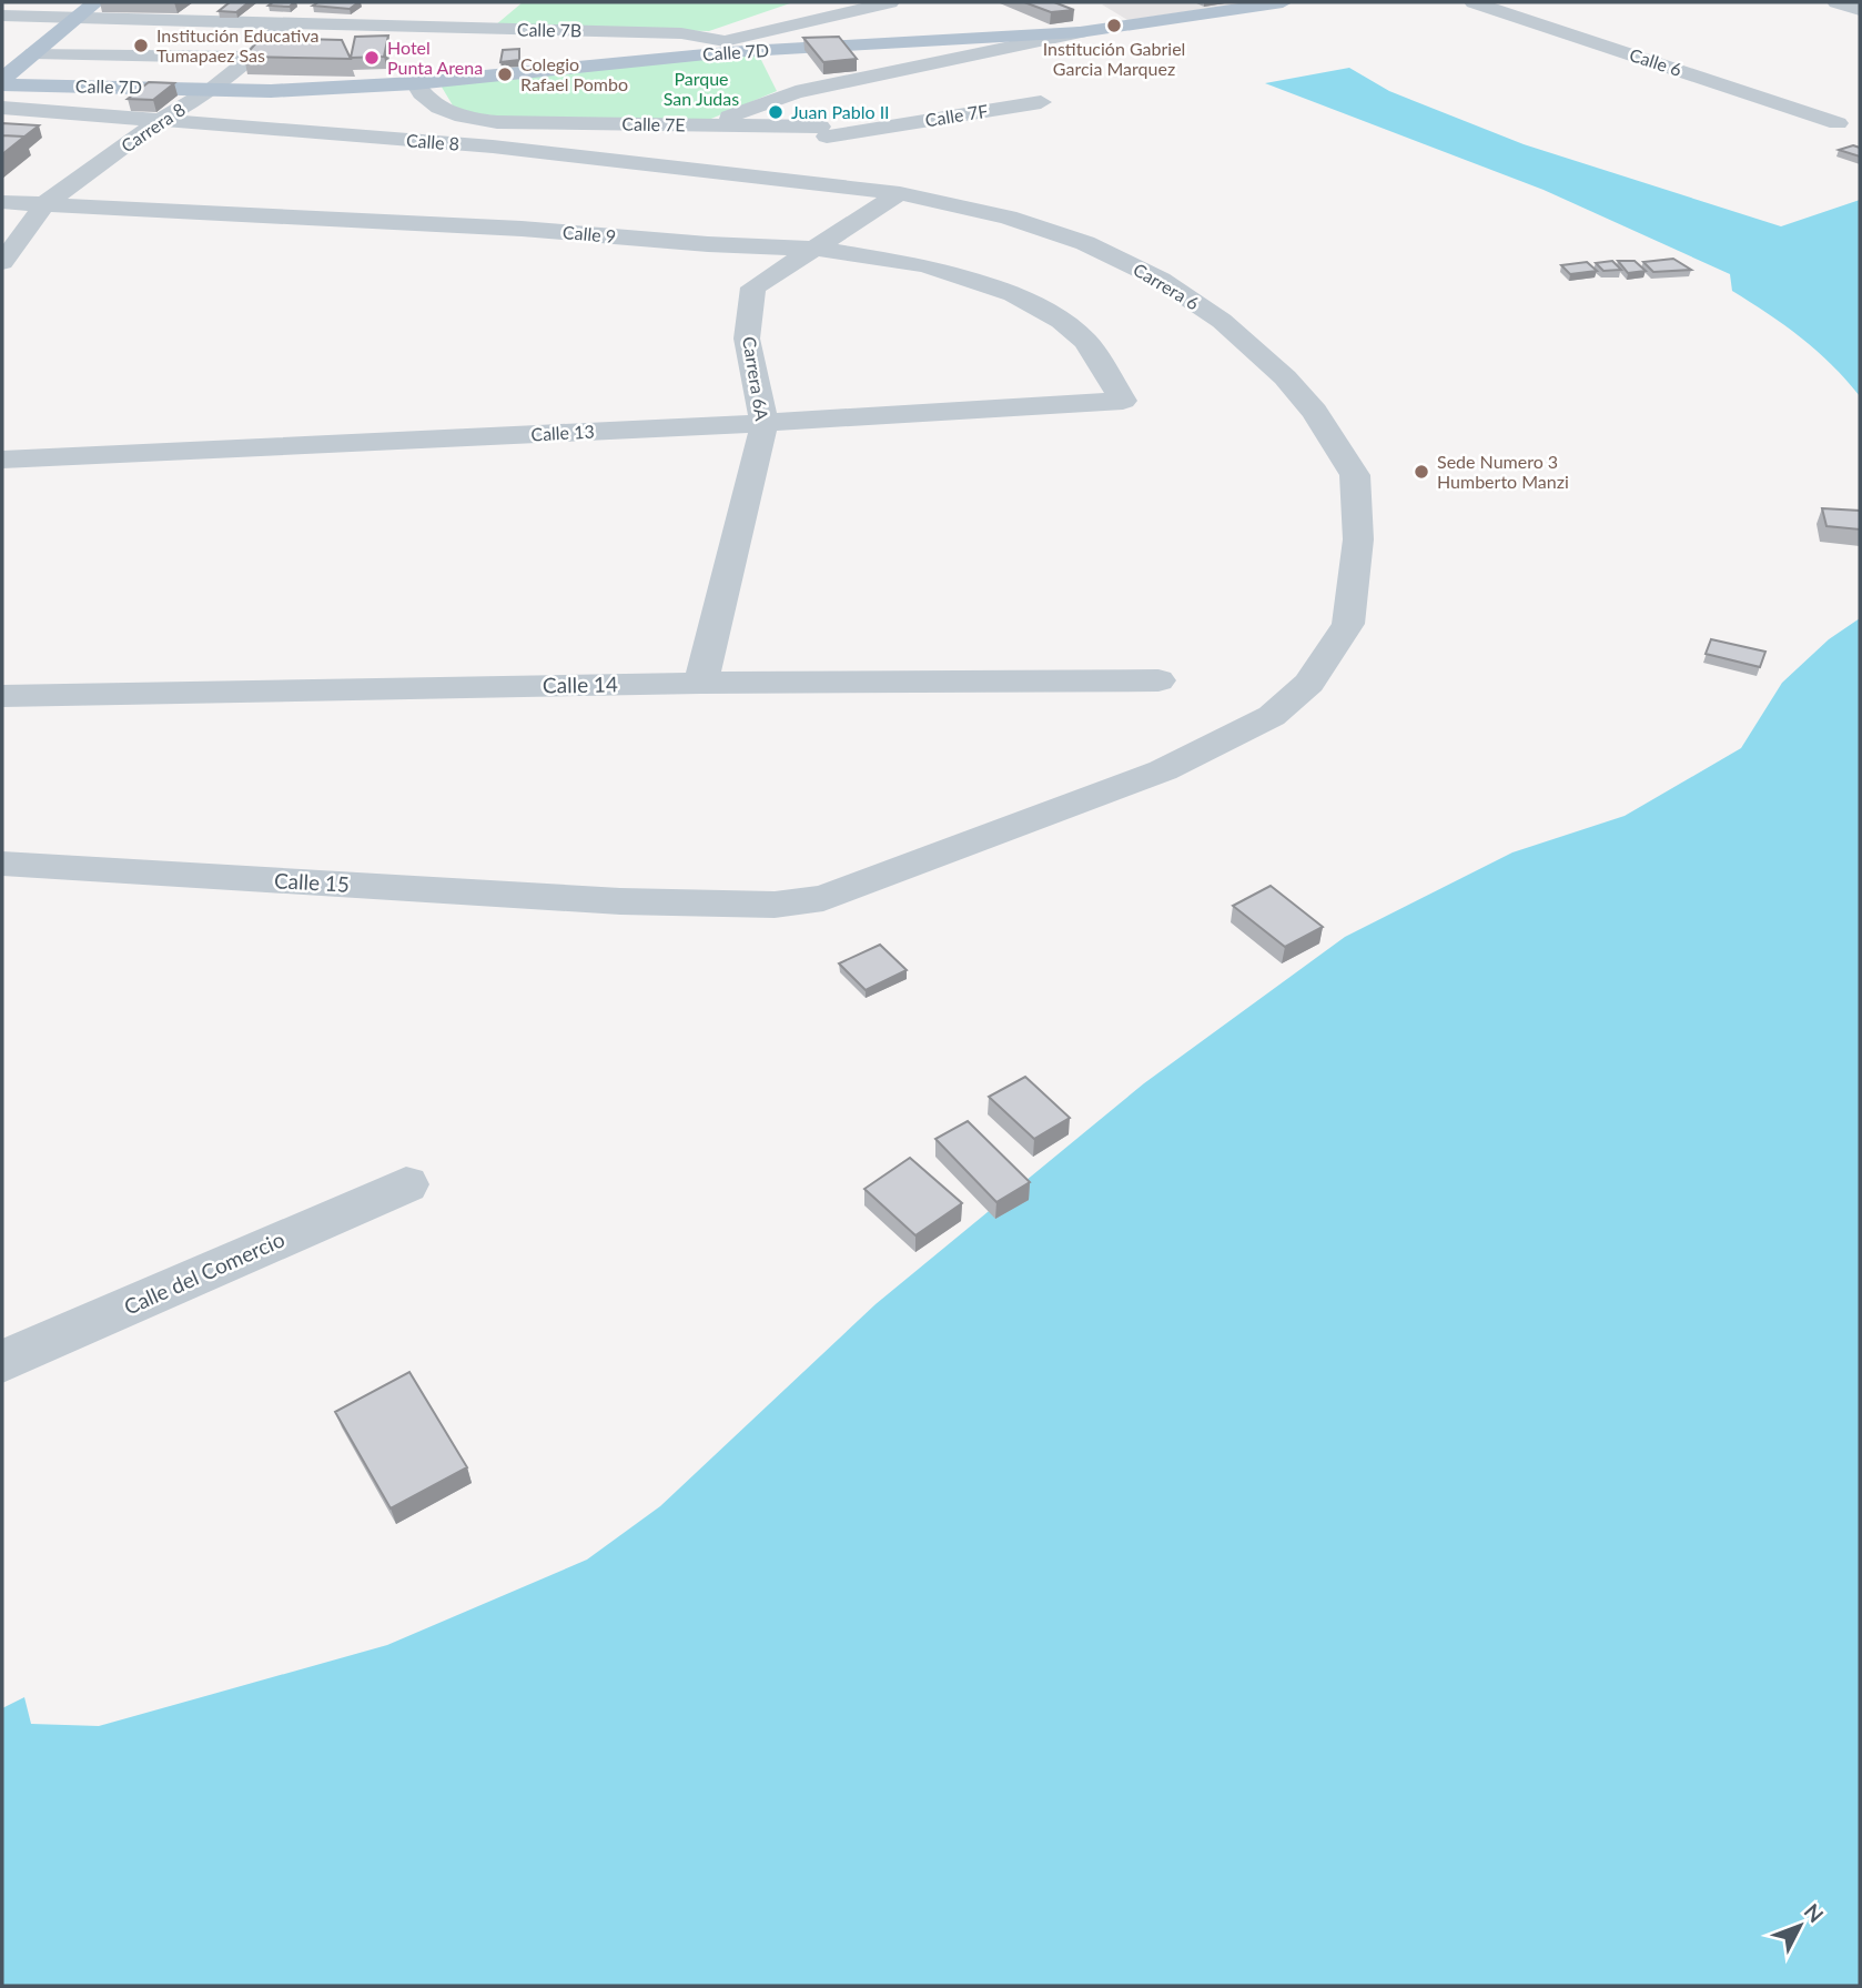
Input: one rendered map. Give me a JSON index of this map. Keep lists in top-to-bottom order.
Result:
{
  "streets": {
    "main road": ["Calle 7D"],
    "street": [
      "Calle 7B",
      "Calle 6",
      "Calle 7F",
      "Calle 7E",
      "Carrera 8",
      "Calle 8",
      "Calle 9",
      "Carrera 6",
      "Carrera 6A",
      "Calle 13",
      "Calle 14",
      "Calle 15",
      "Calle del Comercio"
    ]
  },
  "crossings": [
    ["Calle 7B", "Calle 7D"],
    ["Calle 7B", "Carrera 8"],
    ["Calle 7D", "Calle 7E"],
    ["Calle 7D", "Carrera 8"],
    ["Calle 7F", "Calle 7E"],
    ["Calle 7E", "Calle 8"],
    ["Carrera 8", "Calle 8"],
    ["Carrera 8", "Calle 9"],
    ["Calle 8", "Carrera 6"],
    ["Calle 9", "Carrera 6A"],
    ["Calle 9", "Calle 13"],
    ["Carrera 6", "Carrera 6A"],
    ["Carrera 6", "Calle 15"],
    ["Carrera 6A", "Calle 13"],
    ["Carrera 6A", "Calle 14"]
  ],
  "parks": ["Parque San Judas"],
  "places": [
    "Institución Gabriel Garcia Marquez",
    "Institución Educativa Tumapaez Sas",
    "Hotel Punta Arena",
    "Colegio Rafael Pombo",
    "Juan Pablo II",
    "Sede Numero 3 Humberto Manzi"
  ],
  "north": "top right"
}
